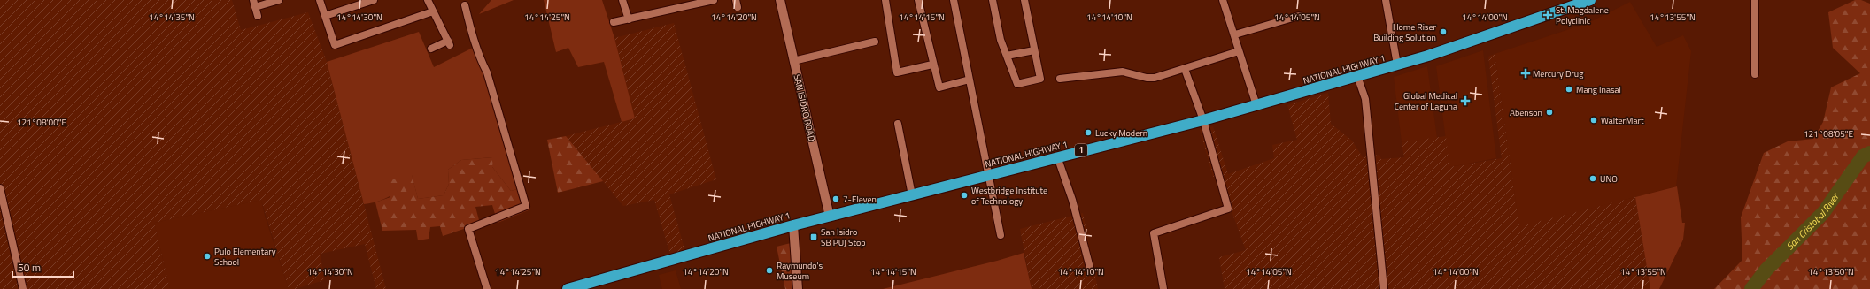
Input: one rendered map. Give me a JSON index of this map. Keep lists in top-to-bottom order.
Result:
{
  "streets": {
    "highway": ["NATIONAL HIGHWAY 1", "1"],
    "street": ["SAN ISIDRO ROAD"]
  },
  "crossings": [
    ["NATIONAL HIGHWAY 1", "SAN ISIDRO ROAD"]
  ],
  "water": ["San Cristobal River"],
  "places": {
    "health": ["St. Magdalene Polyclinic", "Mercury Drug", "Global Medical Center of Laguna"],
    "other": [
      "Home Riser Building Solution",
      "Mang Inasal",
      "Abenson",
      "WalterMart",
      "Lucky Modern",
      "UNO",
      "Westbridge Institute of Technology",
      "7-Eleven",
      "Pulo Elementary School",
      "Raymundo's Museum"
    ],
    "transit": ["San Isidro SB PUJ Stop"]
  },
  "scale_bar": "50 m",
  "coordinates": [
    "14°14'35\"N",
    "14°14'30\"N",
    "14°14'25\"N",
    "14°14'20\"N",
    "14°14'15\"N",
    "14°14'10\"N",
    "14°14'05\"N",
    "14°14'00\"N",
    "14°13'55\"N",
    "121°08'00\"E",
    "121°08'05\"E",
    "14°13'50\"N"
  ]
}
